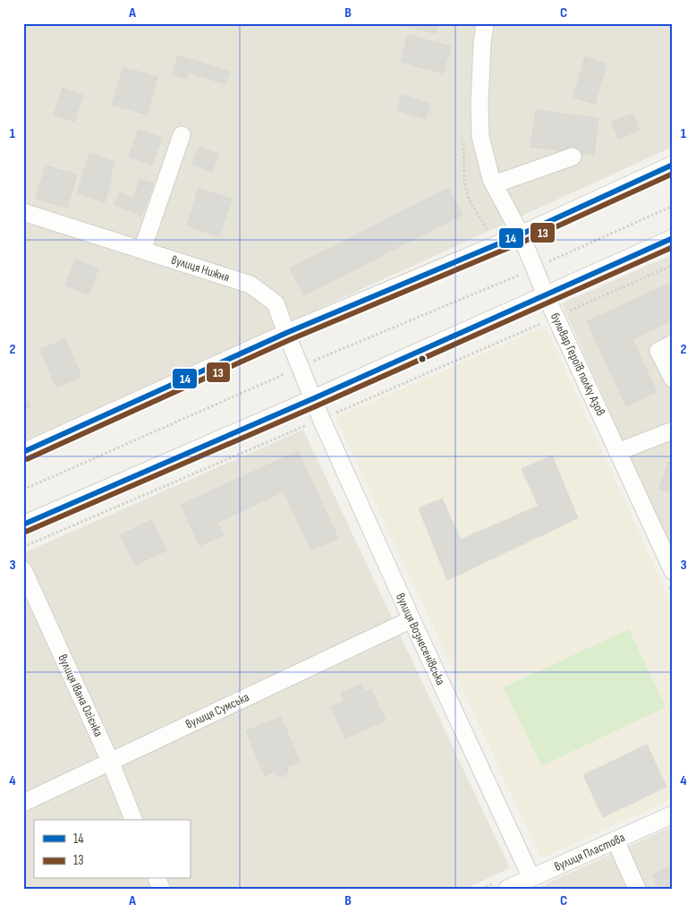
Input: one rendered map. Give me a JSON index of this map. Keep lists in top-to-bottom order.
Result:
{
  "streets": {
    "street": [
      "вулиця Нижня",
      "бульвар Героїв полку Азов",
      "вулиця Вознесенівська",
      "вулиця Івана Огієнка",
      "вулиця Сумська",
      "вулиця Пластова"
    ]
  },
  "crossings": [
    ["вулиця Нижня", "вулиця Вознесенівська"],
    ["вулиця Вознесенівська", "вулиця Сумська"],
    ["вулиця Вознесенівська", "вулиця Пластова"],
    ["вулиця Івана Огієнка", "вулиця Сумська"]
  ],
  "lines": ["transit line 14", "transit line 13"],
  "legend": ["14", "13"],
  "grid": {
    "columns": ["A", "B", "C"],
    "rows": [
      "1",
      "2",
      "3",
      "4"
    ]
  }
}
